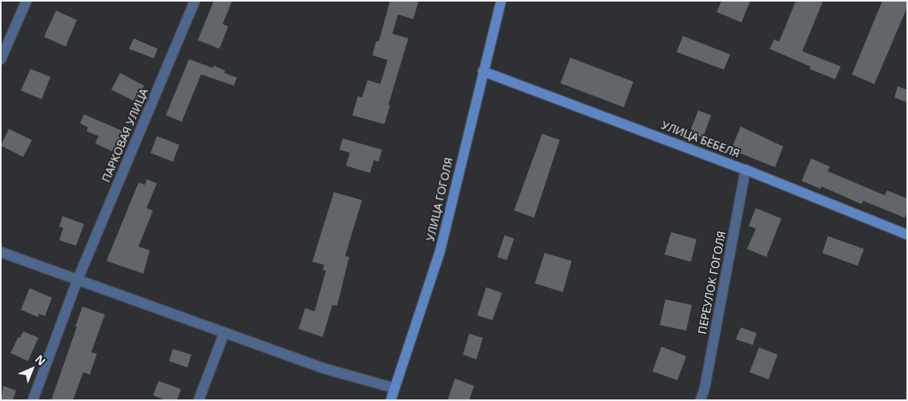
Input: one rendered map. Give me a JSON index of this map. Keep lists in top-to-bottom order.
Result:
{
  "streets": {
    "street": [
      "ПАРКОВАЯ УЛИЦА",
      "УЛИЦА БЕБЕЛЯ",
      "УЛИЦА ГОГОЛЯ",
      "ПЕРЕУЛОК ГОГОЛЯ"
    ]
  },
  "crossings": [
    ["УЛИЦА БЕБЕЛЯ", "УЛИЦА ГОГОЛЯ"],
    ["УЛИЦА БЕБЕЛЯ", "ПЕРЕУЛОК ГОГОЛЯ"]
  ],
  "north": "top right"
}
